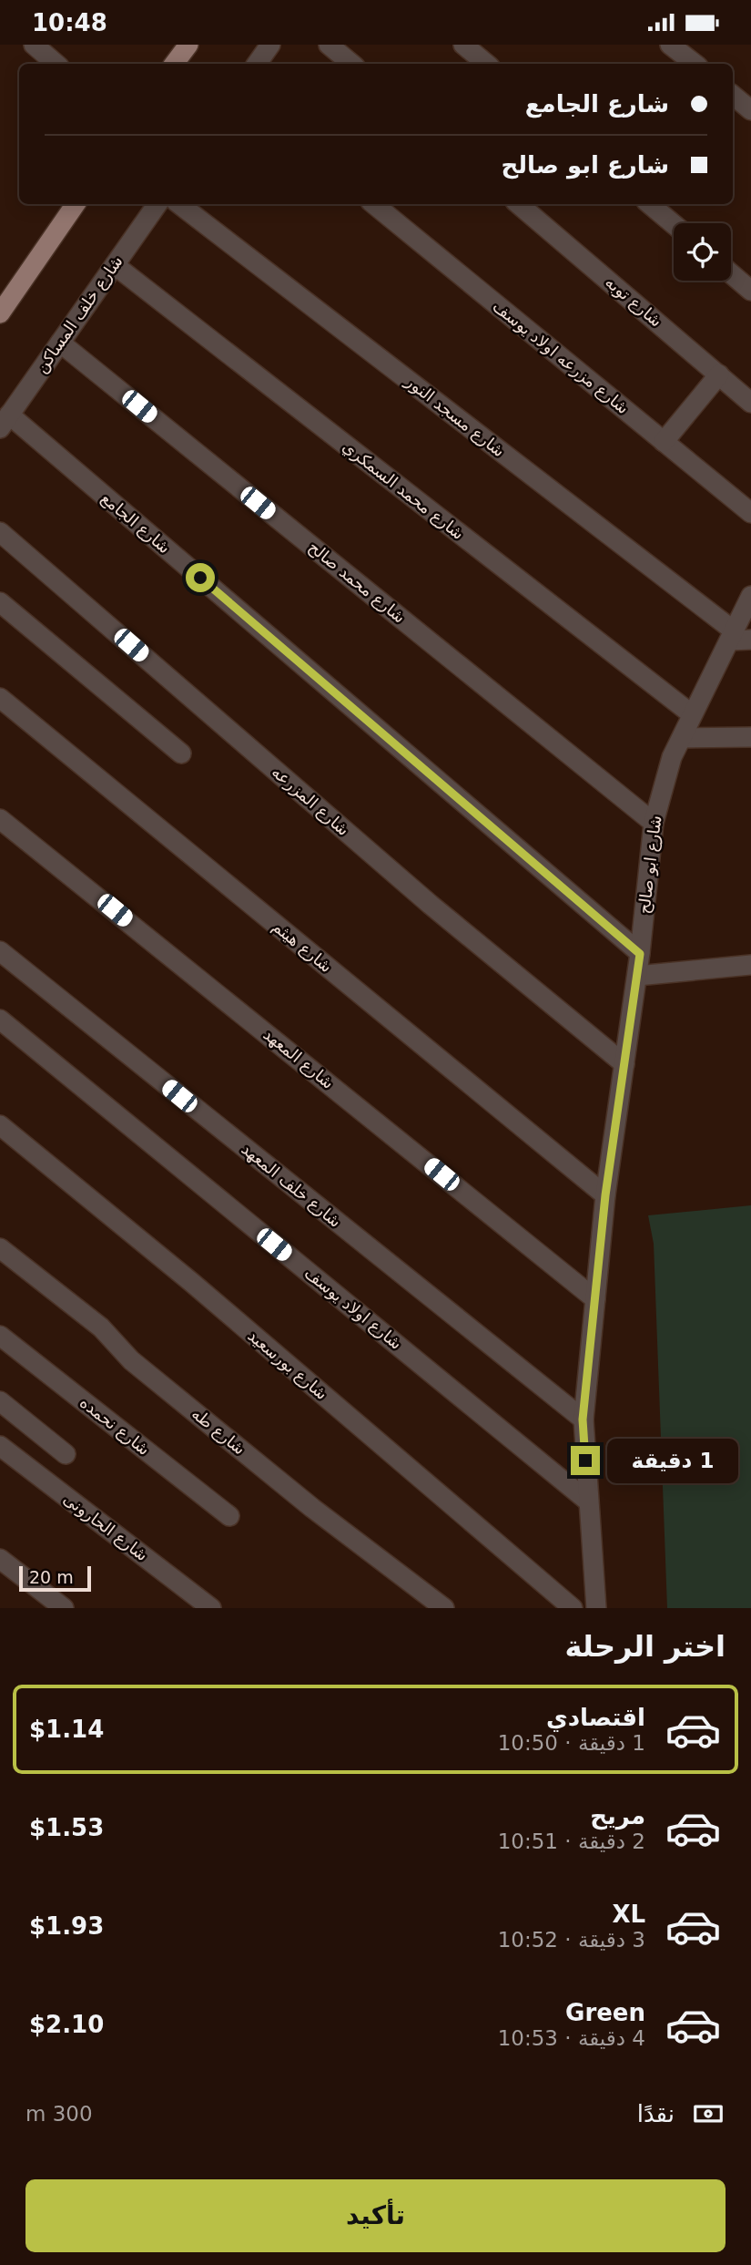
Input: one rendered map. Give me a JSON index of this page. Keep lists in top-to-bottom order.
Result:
{
  "streets": {
    "street": [
      "شارع توبه",
      "شارع خلف المساكن",
      "شارع مزرعه اولاد يوسف",
      "شارع مسجد النور",
      "شارع محمد السمكري",
      "شارع الجامع",
      "شارع محمد صالح",
      "شارع المزرعه",
      "شارع ابو صالح",
      "شارع هيثم",
      "شارع المعهد",
      "شارع خلف المعهد",
      "شارع اولاد يوسف",
      "شارع بورسعيد",
      "شارع نحمده",
      "شارع طه",
      "شارع الحارونى"
    ]
  },
  "crossings": [
    ["شارع خلف المساكن", "شارع محمد السمكري"],
    ["شارع خلف المساكن", "شارع الجامع"],
    ["شارع خلف المساكن", "شارع محمد صالح"],
    ["شارع مسجد النور", "شارع ابو صالح"],
    ["شارع محمد السمكري", "شارع ابو صالح"],
    ["شارع الجامع", "شارع ابو صالح"],
    ["شارع محمد صالح", "شارع ابو صالح"],
    ["شارع المزرعه", "شارع ابو صالح"],
    ["شارع ابو صالح", "شارع هيثم"],
    ["شارع ابو صالح", "شارع المعهد"],
    ["شارع ابو صالح", "شارع خلف المعهد"],
    ["شارع ابو صالح", "شارع اولاد يوسف"]
  ],
  "scale_bar": "20 m",
  "page": {
    "status": "10:48",
    "banner": ["شارع الجامع", "شارع ابو صالح"],
    "bubble": "1 دقيقة",
    "scale": "20 m",
    "heading": "اختر الرحلة",
    "list": [
      {
        "name": "اقتصادي",
        "note": "1 دقيقة · 10:50",
        "value": "$1.14"
      },
      {
        "name": "مريح",
        "note": "2 دقيقة · 10:51",
        "value": "$1.53"
      },
      {
        "name": "XL",
        "note": "3 دقيقة · 10:52",
        "value": "$1.93"
      },
      {
        "name": "Green",
        "note": "4 دقيقة · 10:53",
        "value": "$2.10"
      }
    ],
    "pay": ["نقدًا", "300 m"],
    "buttons": "تأكيد"
  }
}
